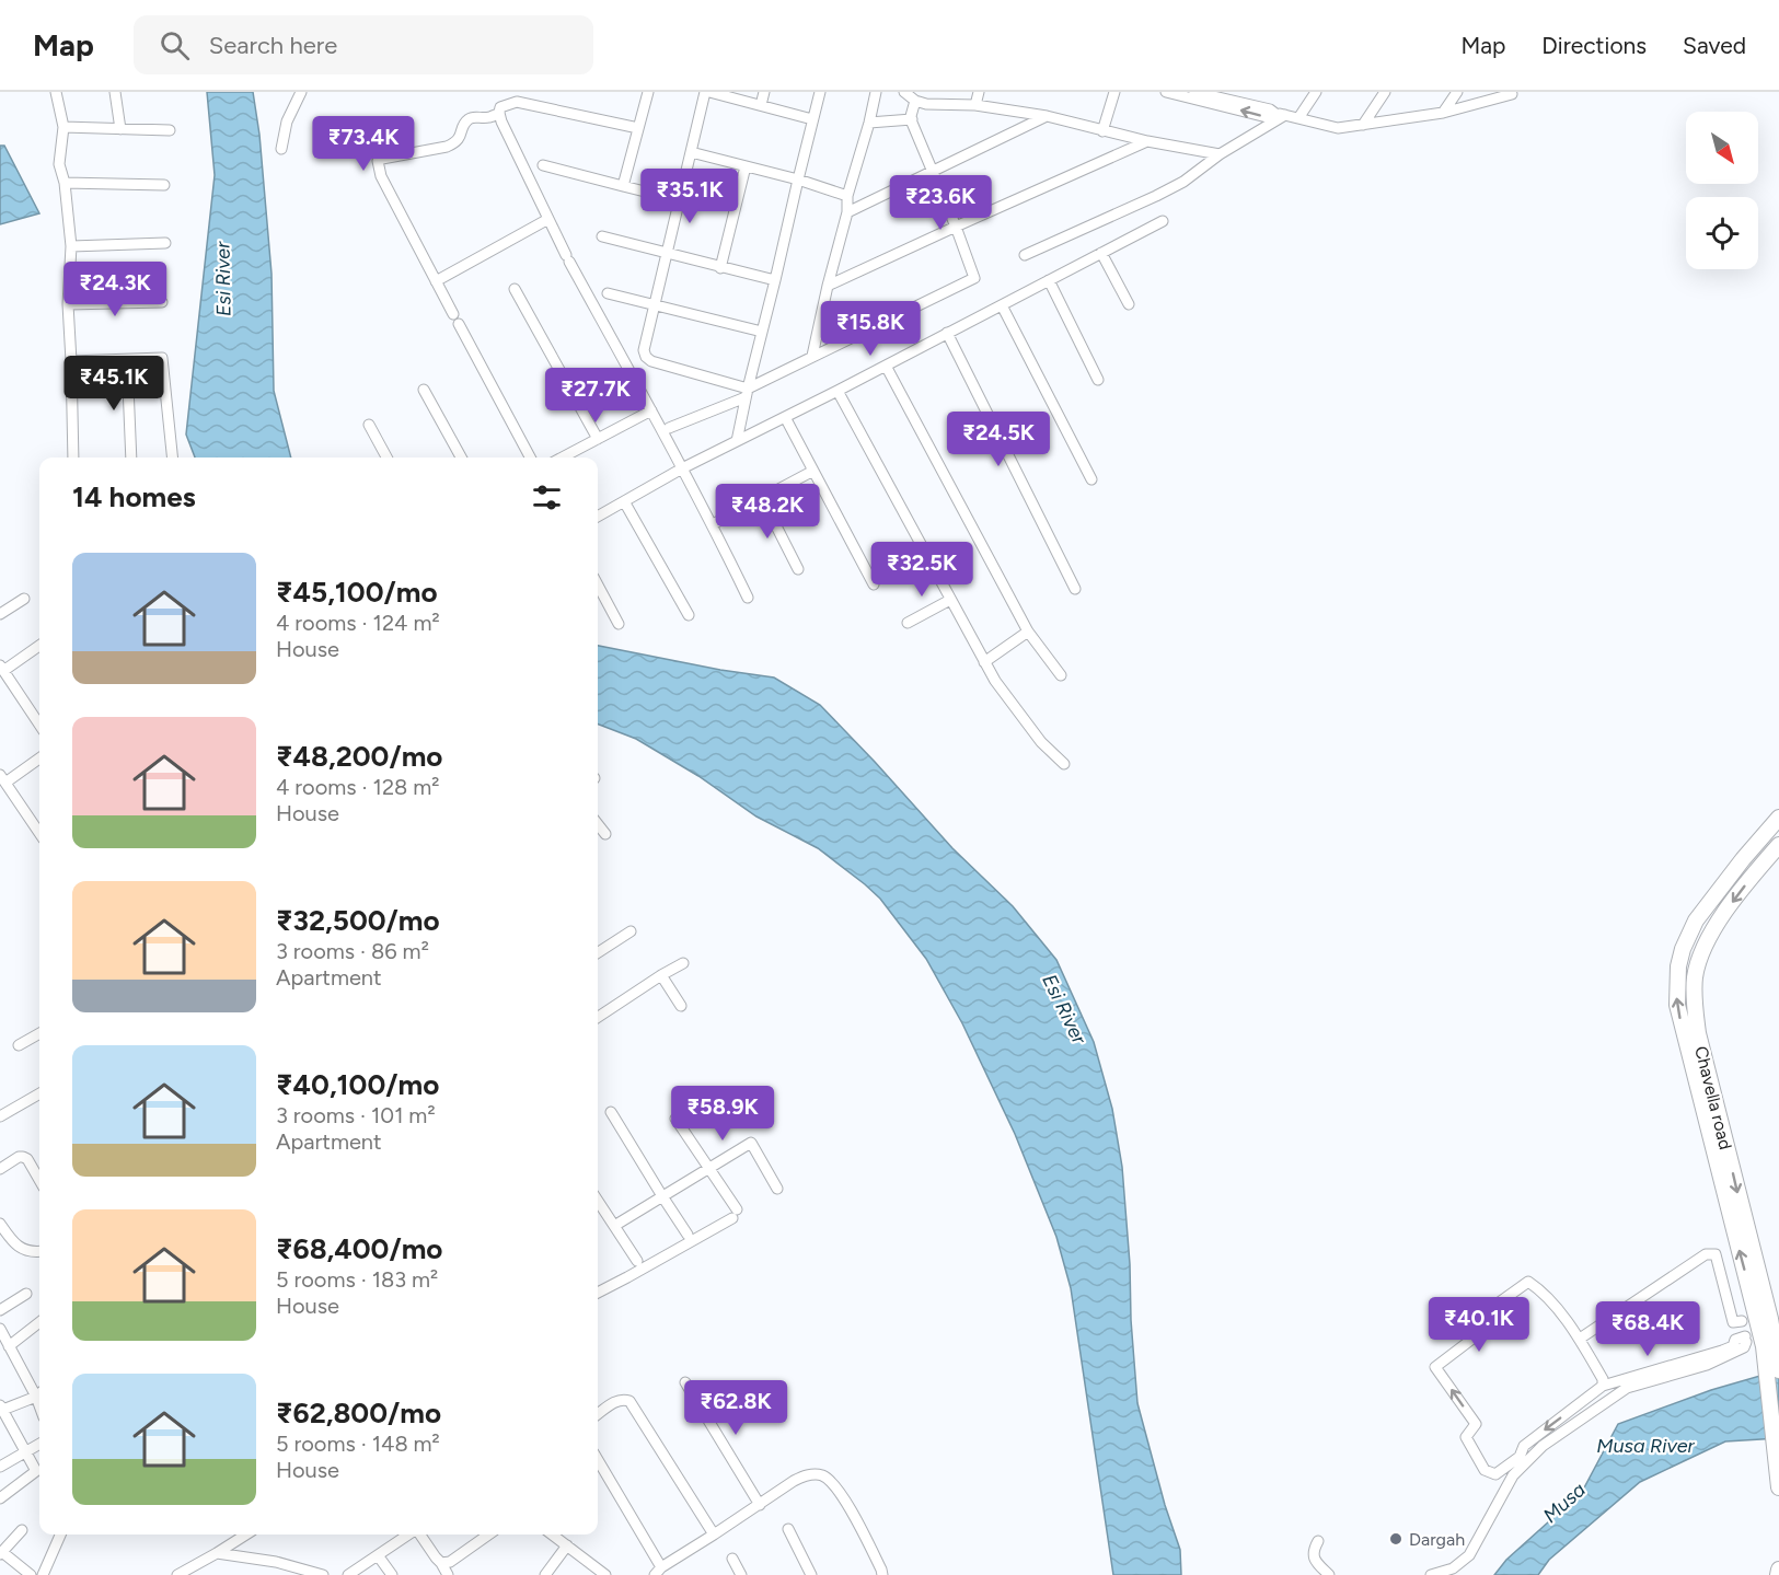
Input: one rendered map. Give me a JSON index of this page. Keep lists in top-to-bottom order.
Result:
{
  "streets": {
    "highway": ["Chavella road"]
  },
  "water": ["Esi River", "Musa River", "Musa"],
  "places": ["Dargah"],
  "north": "bottom right",
  "page": {
    "header": "Map",
    "search": "Search here",
    "nav": ["Map", "Directions", "Saved"],
    "price": [
      "₹73.4K",
      "₹35.1K",
      "₹23.6K",
      "₹24.3K",
      "₹15.8K",
      "₹45.1K",
      "₹27.7K",
      "₹24.5K",
      "₹48.2K",
      "₹32.5K",
      "₹58.9K",
      "₹40.1K",
      "₹68.4K",
      "₹62.8K"
    ],
    "heading": "14 homes",
    "list": [
      {
        "name": "₹45,100/mo",
        "note": "4 rooms · 124 m² · House"
      },
      {
        "name": "₹48,200/mo",
        "note": "4 rooms · 128 m² · House"
      },
      {
        "name": "₹32,500/mo",
        "note": "3 rooms · 86 m² · Apartment"
      },
      {
        "name": "₹40,100/mo",
        "note": "3 rooms · 101 m² · Apartment"
      },
      {
        "name": "₹68,400/mo",
        "note": "5 rooms · 183 m² · House"
      },
      {
        "name": "₹62,800/mo",
        "note": "5 rooms · 148 m² · House"
      }
    ]
  }
}
